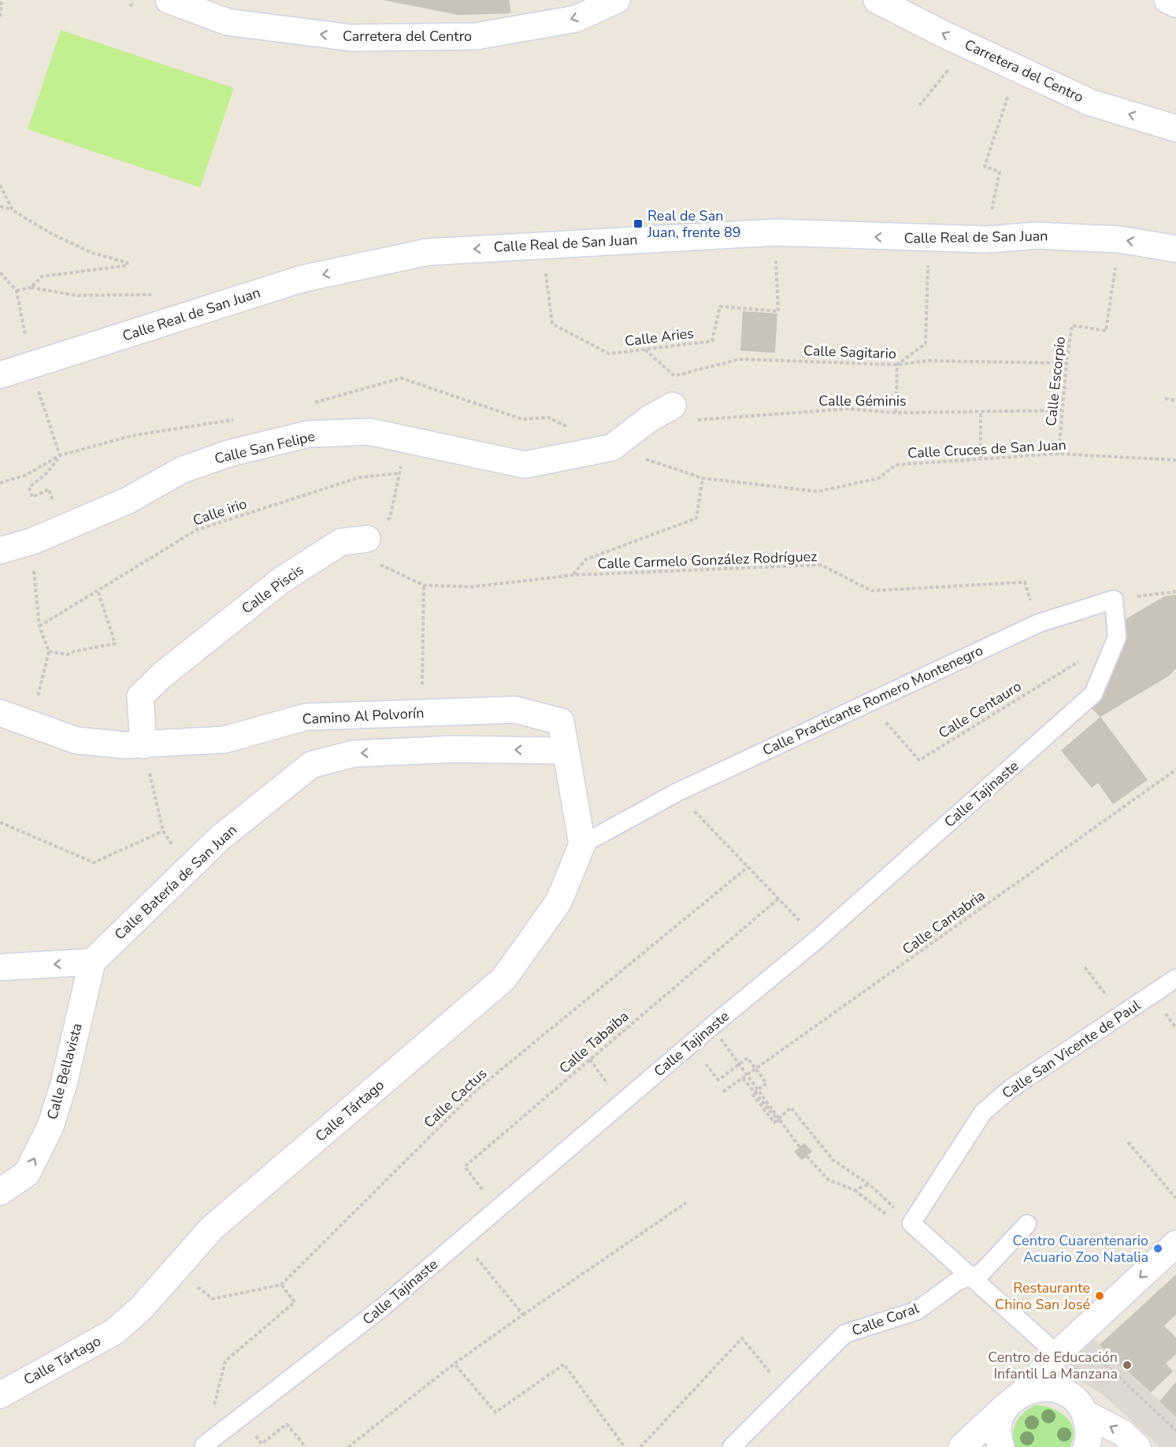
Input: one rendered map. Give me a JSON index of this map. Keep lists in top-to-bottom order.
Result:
{
  "streets": {
    "street": [
      "Carretera del Centro",
      "Calle Real de San Juan",
      "Calle San Felipe",
      "Calle Piscis",
      "Camino Al Polvorín",
      "Calle Batería de San Juan",
      "Calle Bellavista",
      "Calle Tártago"
    ],
    "lane": [
      "Calle Practicante Romero Montenegro",
      "Calle Tajinaste",
      "Calle San Vicente de Paul",
      "Calle Coral"
    ],
    "path": [
      "Calle Aries",
      "Calle Sagitario",
      "Calle Escorpio",
      "Calle Géminis",
      "Calle Cruces de San Juan",
      "Calle irio",
      "Calle Carmelo González Rodríguez",
      "Calle Centauro",
      "Calle Cantabria",
      "Calle Tabaiba",
      "Calle Cactus"
    ]
  },
  "crossings": [
    ["Calle Real de San Juan", "Calle Aries"],
    ["Calle Real de San Juan", "Calle Escorpio"],
    ["Calle Sagitario", "Calle Escorpio"],
    ["Calle Escorpio", "Calle Géminis"],
    ["Calle Escorpio", "Calle Cruces de San Juan"],
    ["Calle Géminis", "Calle San Felipe"],
    ["Calle San Felipe", "Calle Cruces de San Juan"],
    ["Calle Carmelo González Rodríguez", "Calle Piscis"],
    ["Calle Carmelo González Rodríguez", "Calle Practicante Romero Montenegro"],
    ["Calle Piscis", "Camino Al Polvorín"],
    ["Calle Practicante Romero Montenegro", "Calle Centauro"],
    ["Calle Practicante Romero Montenegro", "Calle Tajinaste"],
    ["Calle Practicante Romero Montenegro", "Calle Tártago"],
    ["Calle Centauro", "Calle Tajinaste"],
    ["Camino Al Polvorín", "Calle Batería de San Juan"],
    ["Calle Tajinaste", "Calle Tabaiba"],
    ["Calle Batería de San Juan", "Calle Bellavista"]
  ],
  "one_way": [
    "Carretera del Centro",
    "Calle Real de San Juan",
    "Calle Batería de San Juan",
    "Calle Bellavista"
  ],
  "places": {
    "transit": ["Real de San Juan, frente 89"],
    "other": ["Centro Cuarentenario Acuario Zoo Natalia", "Restaurante Chino San José", "Centro de Educación Infantil La Manzana"]
  }
}
